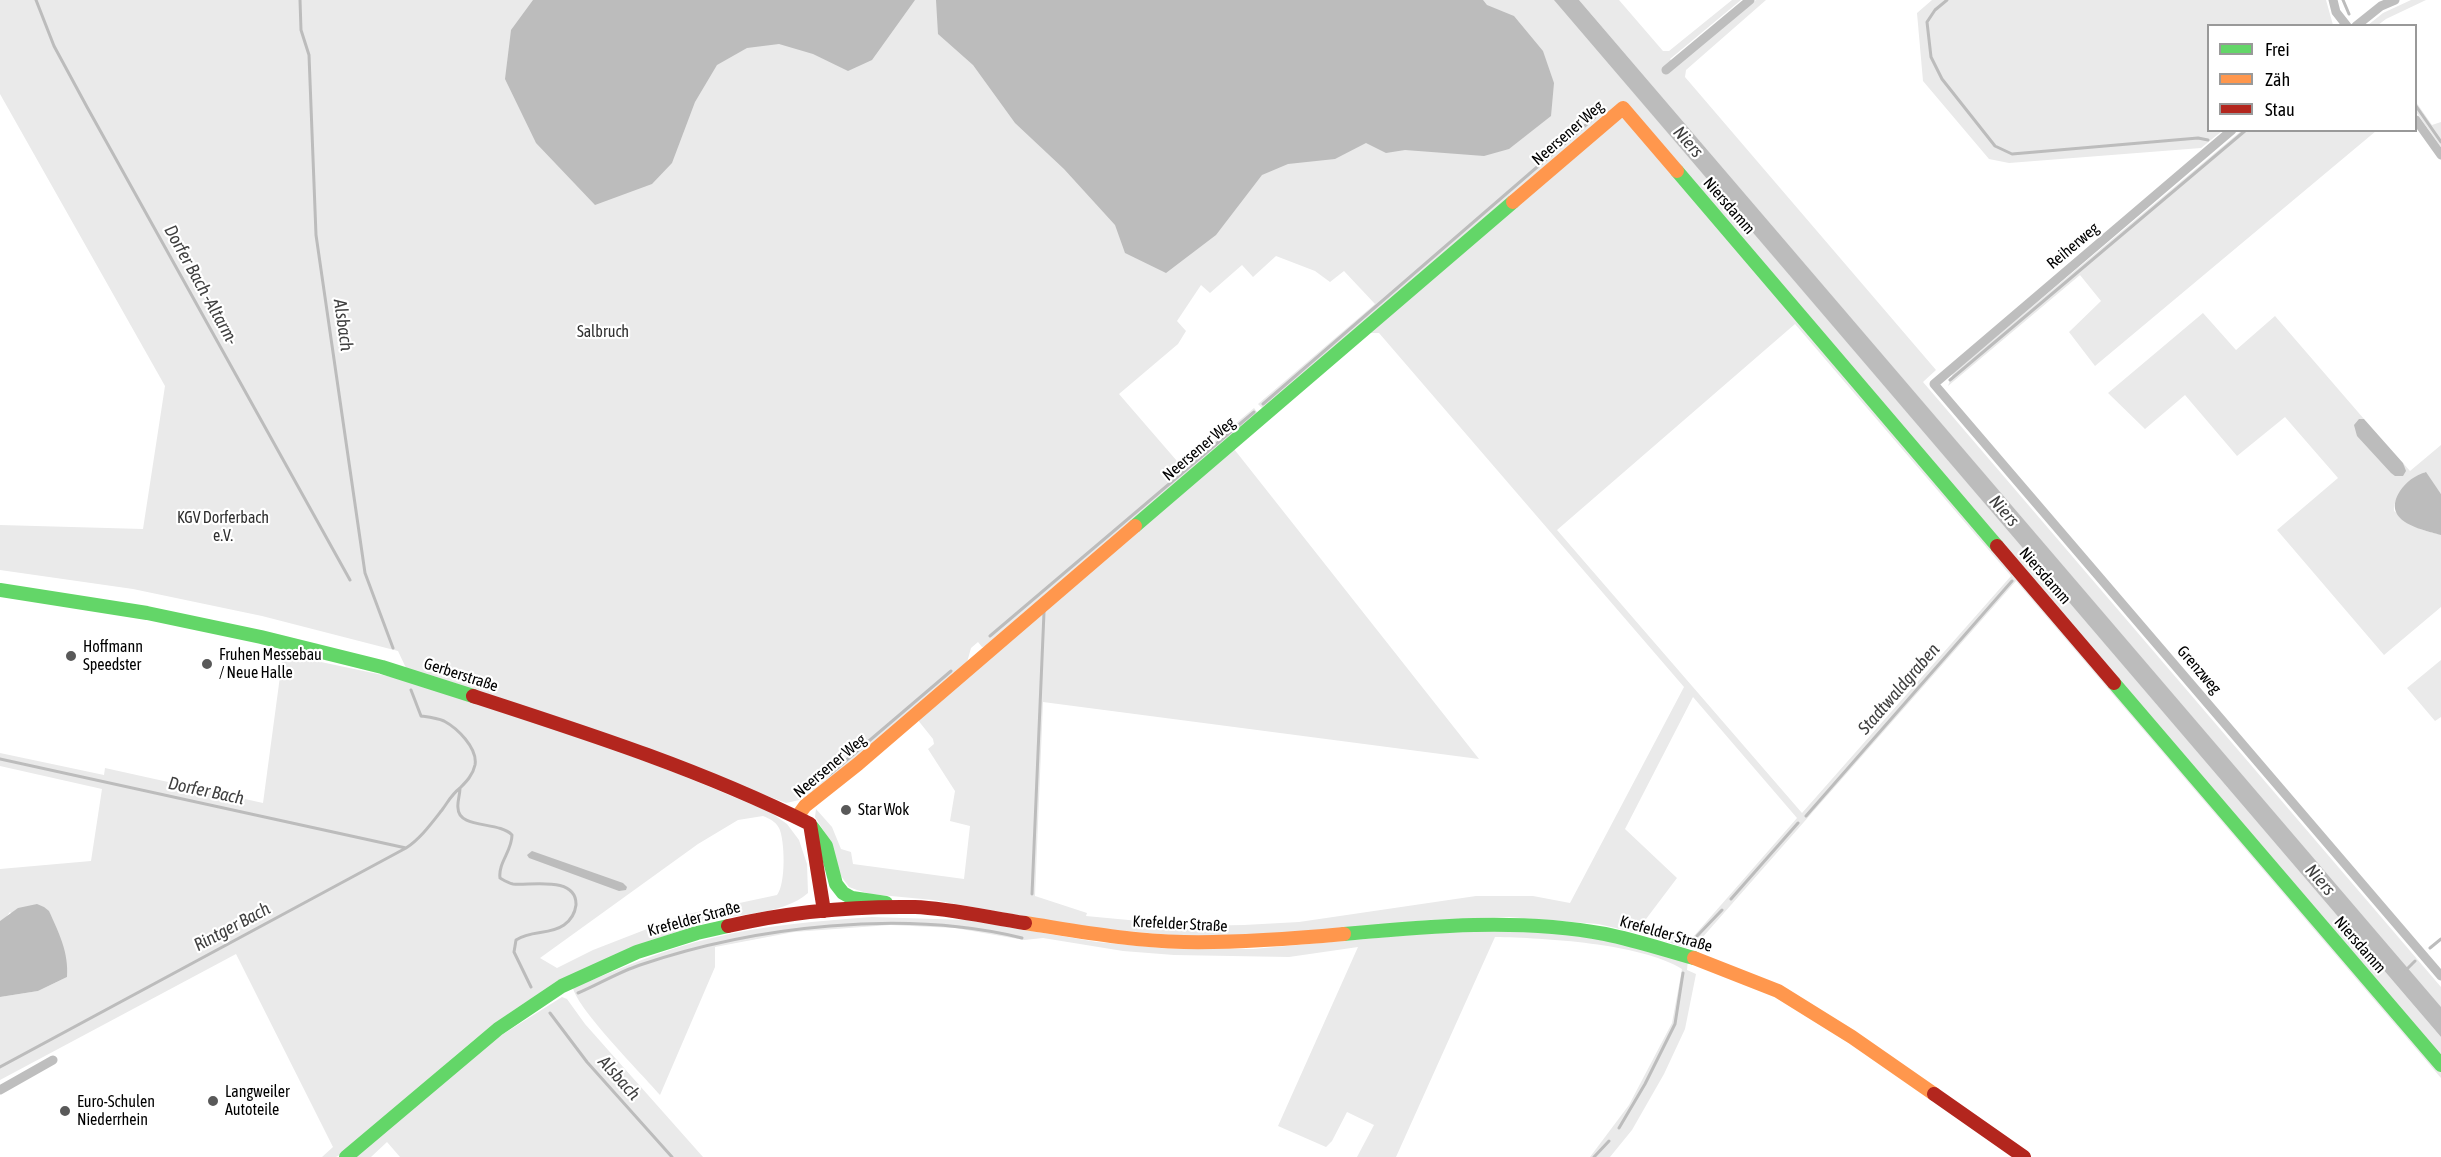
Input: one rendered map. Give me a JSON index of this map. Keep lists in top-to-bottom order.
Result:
{
  "streets": {
    "street": [
      "Neersener Weg",
      "Niersdamm",
      "Reiherweg",
      "Grenzweg",
      "Gerberstraße",
      "Krefelder Straße"
    ]
  },
  "crossings": [
    ["Neersener Weg", "Niersdamm"],
    ["Neersener Weg", "Gerberstraße"],
    ["Reiherweg", "Grenzweg"]
  ],
  "water": [
    "Niers",
    "Dorfer Bach -Altarm-",
    "Alsbach",
    "Stadtwaldgraben",
    "Dorfer Bach",
    "Rintger Bach"
  ],
  "parks": ["Salbruch", "KGV Dorferbach e.V."],
  "places": [
    "Hoffmann Speedster",
    "Fruhen Messebau / Neue Halle",
    "Star Wok",
    "Langweiler Autoteile",
    "Euro-Schulen Niederrhein"
  ],
  "legend": ["Frei", "Zäh", "Stau"]
}
